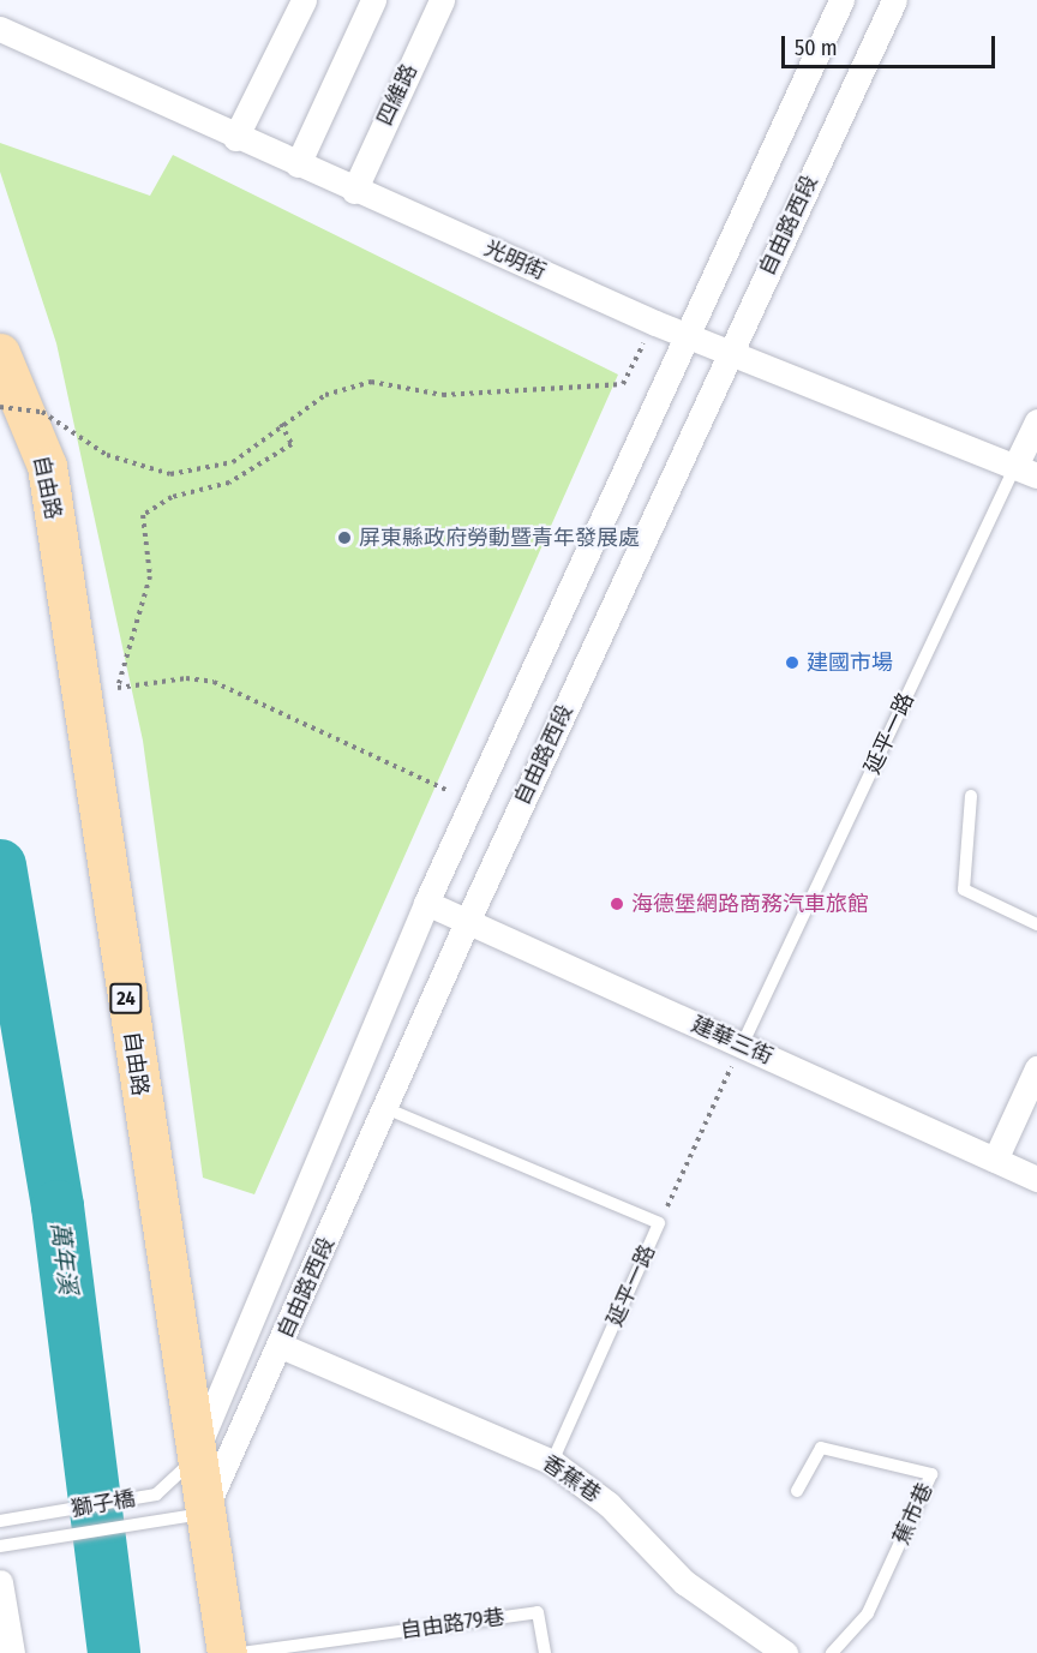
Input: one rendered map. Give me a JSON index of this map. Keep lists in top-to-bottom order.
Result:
{
  "streets": {
    "main road": ["自由路", "24"],
    "street": [
      "四維路",
      "自由路西段",
      "光明街",
      "延平一路",
      "建華三街",
      "香蕉巷"
    ],
    "lane": ["獅子橋", "蕉市巷", "自由路79巷"]
  },
  "crossings": [
    ["四維路", "光明街"],
    ["自由路西段", "光明街"],
    ["自由路西段", "自由路"],
    ["自由路西段", "延平一路"],
    ["自由路西段", "建華三街"],
    ["自由路西段", "香蕉巷"],
    ["自由路西段", "獅子橋"],
    ["光明街", "延平一路"],
    ["自由路", "獅子橋"],
    ["延平一路", "建華三街"],
    ["延平一路", "香蕉巷"]
  ],
  "water": ["萬年溪"],
  "places": ["屏東縣政府勞動暨青年發展處", "建國市場", "海德堡網路商務汽車旅館"],
  "scale_bar": "50 m"
}
